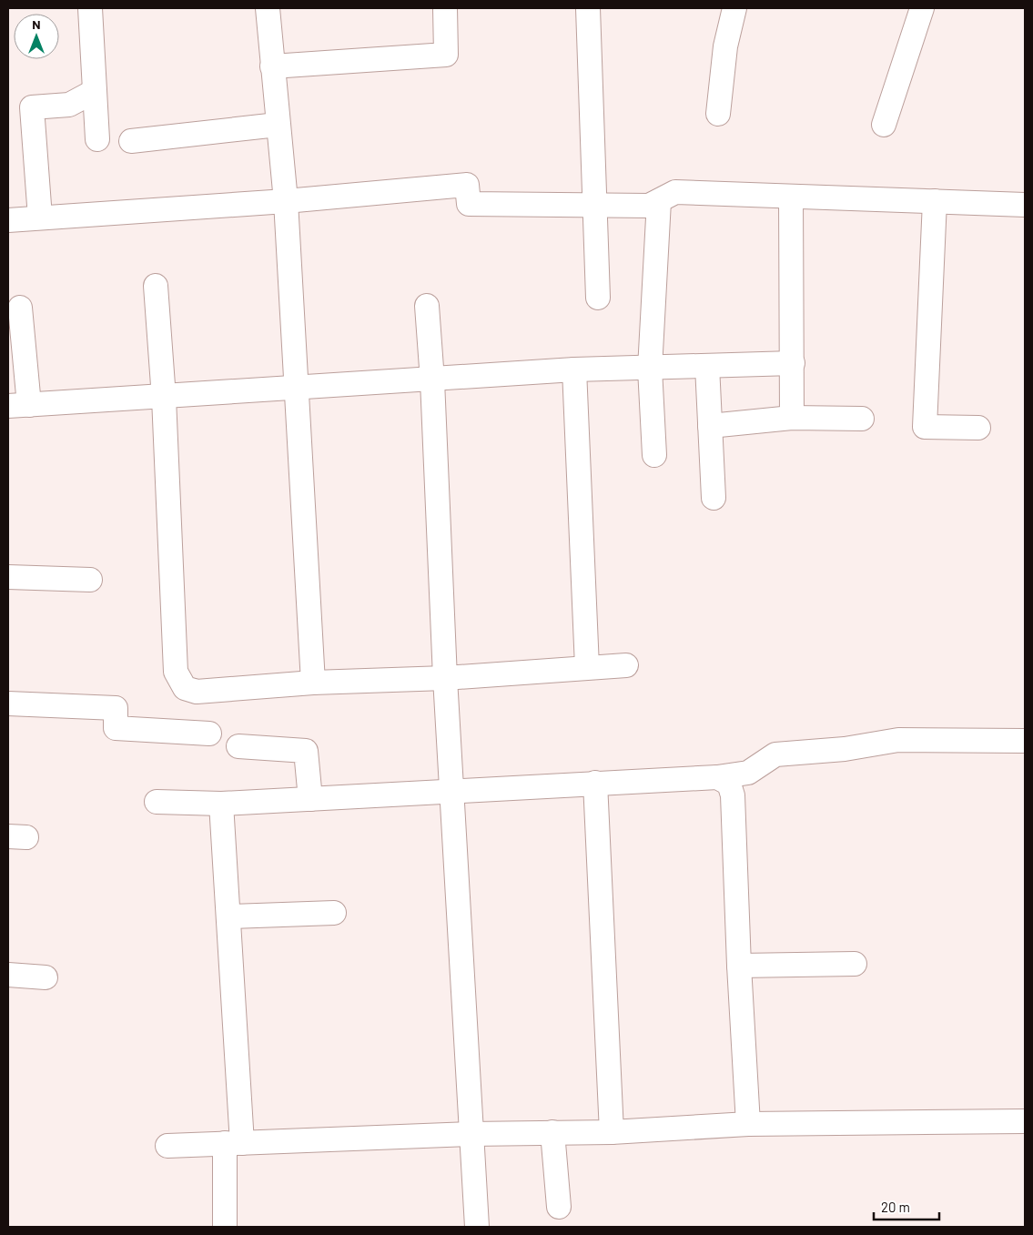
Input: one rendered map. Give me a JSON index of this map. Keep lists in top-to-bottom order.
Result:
{
  "scale_bar": "20 m",
  "north": "top"
}
